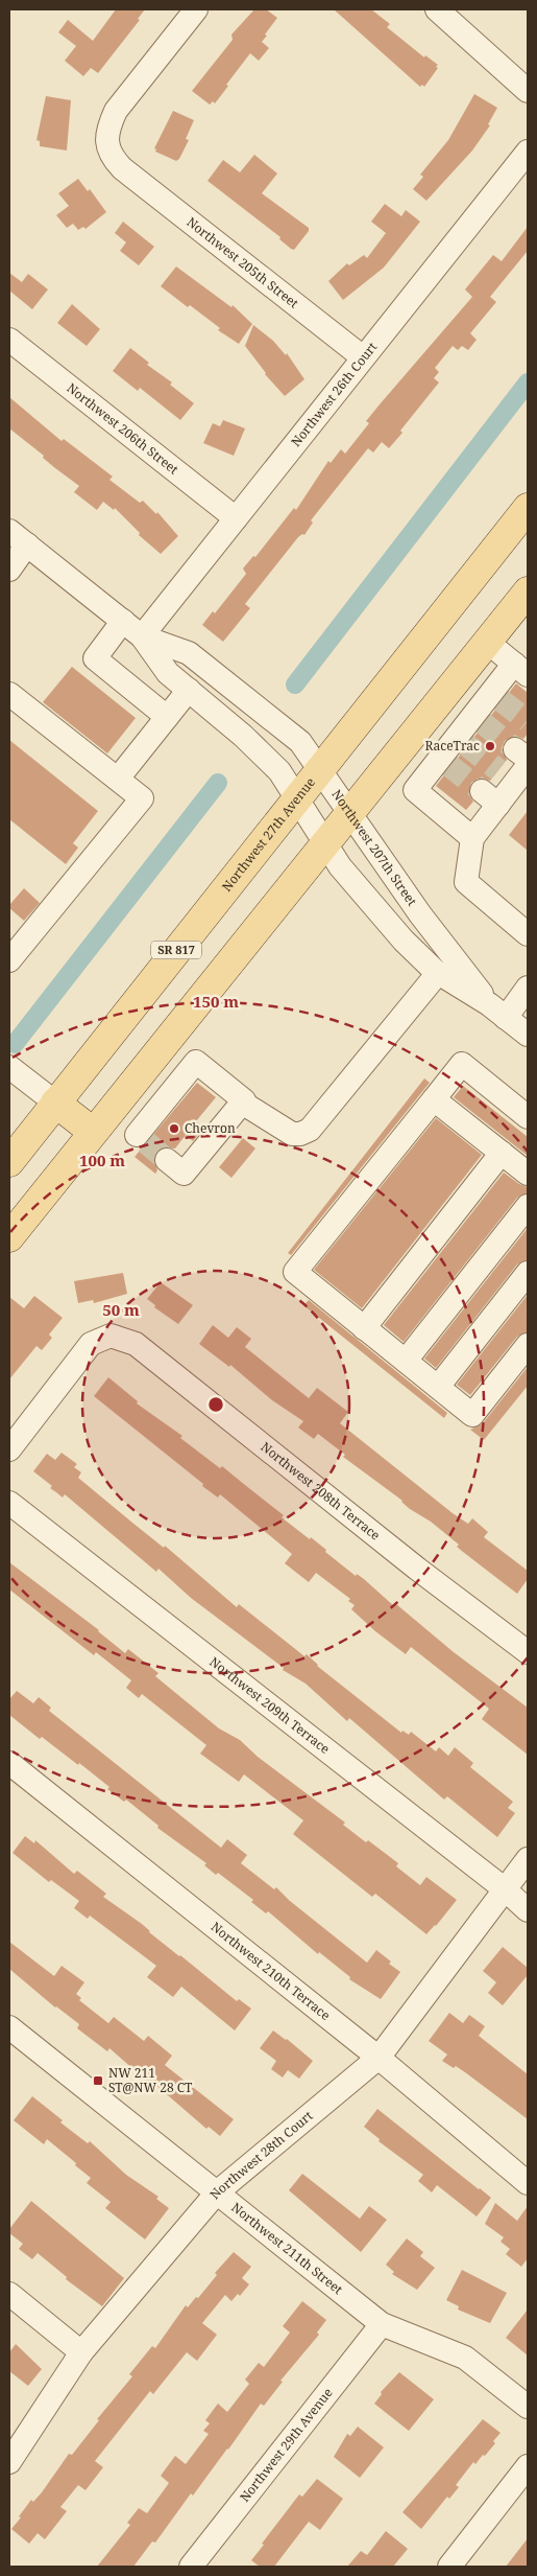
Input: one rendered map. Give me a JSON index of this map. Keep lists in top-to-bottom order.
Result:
{
  "streets": {
    "main road": ["Northwest 27th Avenue", "SR 817"],
    "street": [
      "Northwest 205th Street",
      "Northwest 26th Court",
      "Northwest 206th Street",
      "Northwest 207th Street",
      "Northwest 208th Terrace",
      "Northwest 209th Terrace",
      "Northwest 210th Terrace",
      "Northwest 28th Court",
      "Northwest 211th Street",
      "Northwest 29th Avenue"
    ]
  },
  "crossings": [
    ["Northwest 205th Street", "Northwest 26th Court"],
    ["Northwest 26th Court", "Northwest 206th Street"],
    ["Northwest 26th Court", "Northwest 207th Street"],
    ["Northwest 27th Avenue", "Northwest 207th Street"],
    ["Northwest 209th Terrace", "Northwest 28th Court"],
    ["Northwest 210th Terrace", "Northwest 28th Court"],
    ["Northwest 28th Court", "Northwest 211th Street"],
    ["Northwest 211th Street", "Northwest 29th Avenue"]
  ],
  "places": {
    "other": ["RaceTrac", "Chevron"],
    "transit": ["NW 211 ST@NW 28 CT"]
  },
  "rings": ["150 m", "100 m", "50 m"]
}
